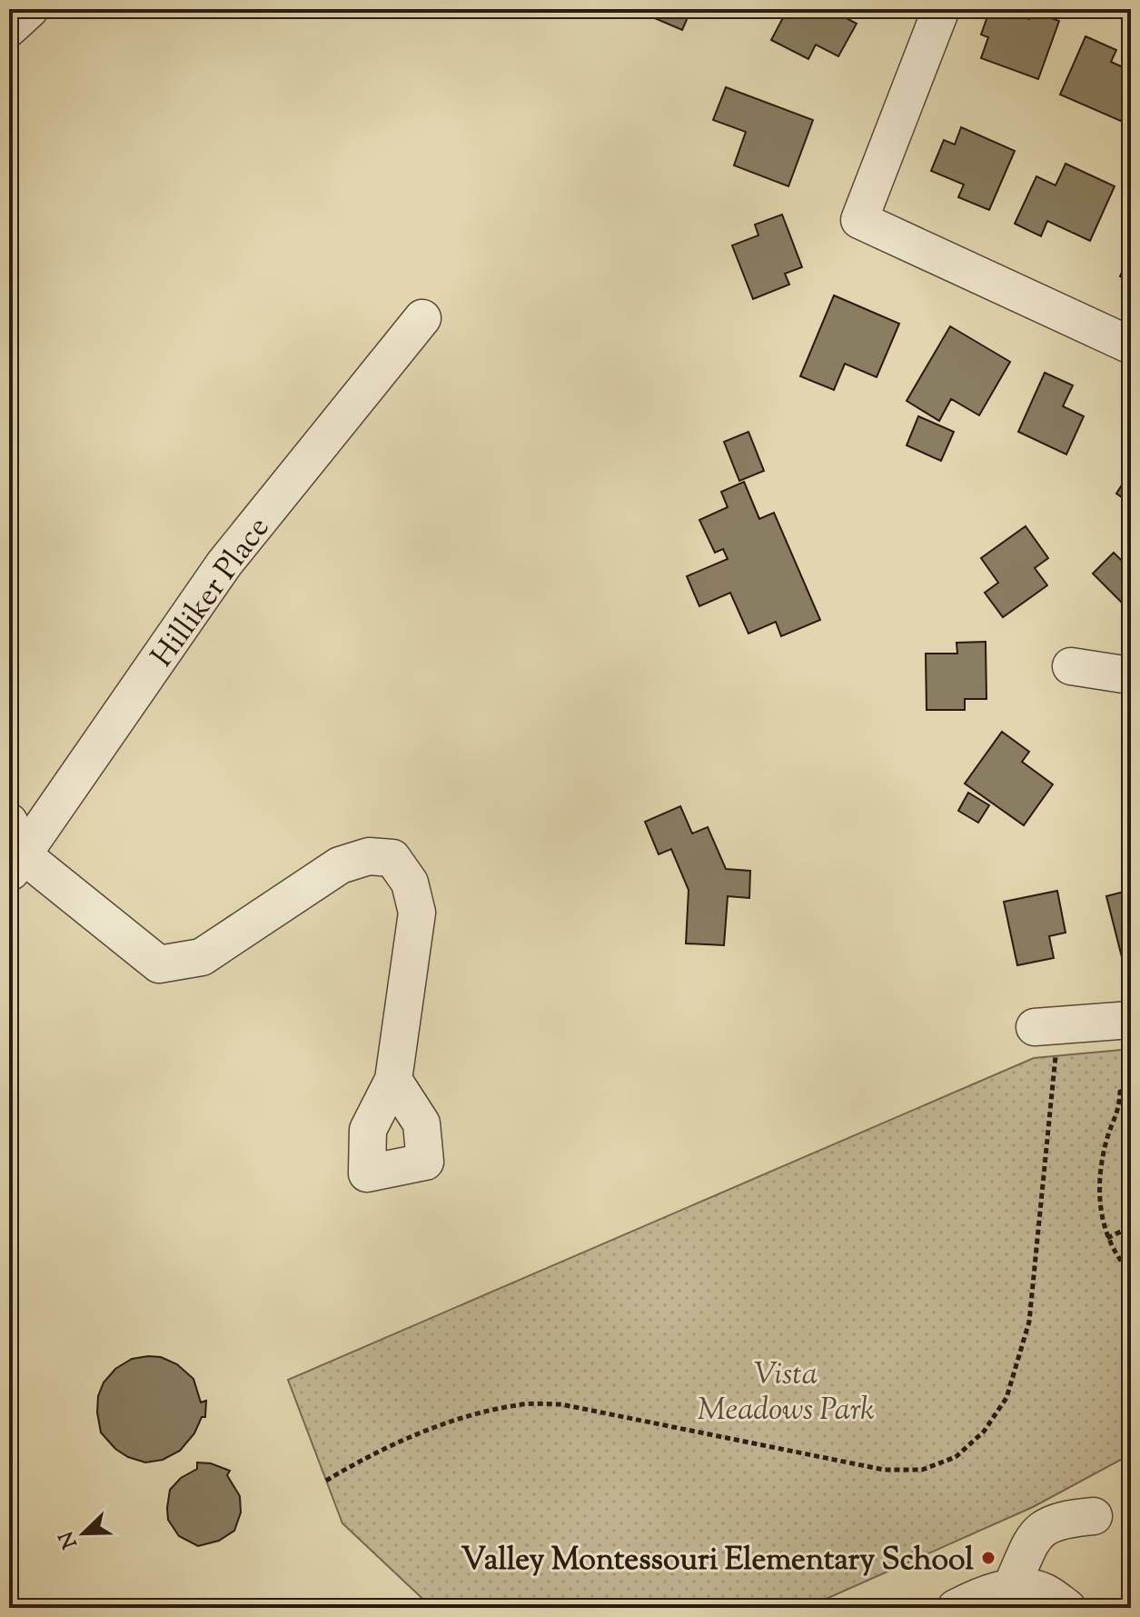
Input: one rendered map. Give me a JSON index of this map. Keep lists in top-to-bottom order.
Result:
{
  "streets": {
    "street": ["Hilliker Place"]
  },
  "parks": ["Vista Meadows Park"],
  "places": ["Valley Montessouri Elementary School"],
  "north": "bottom left"
}
